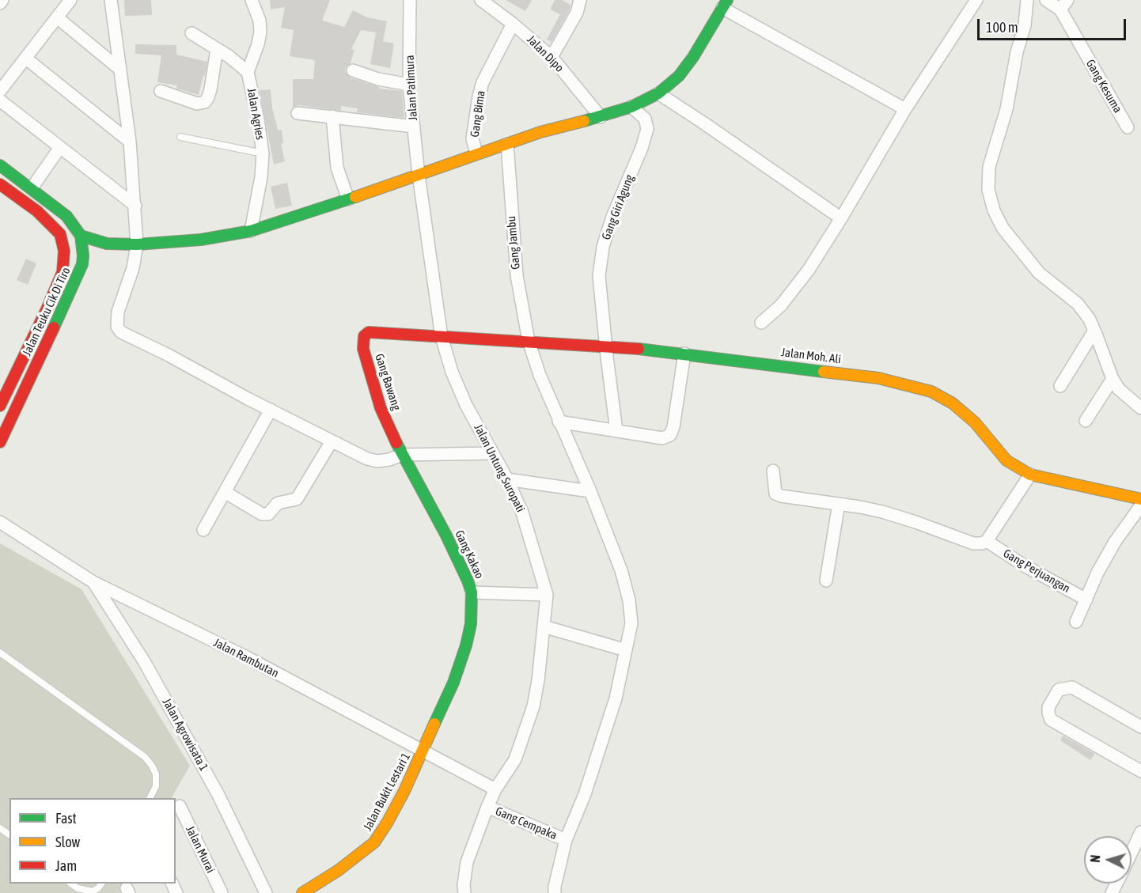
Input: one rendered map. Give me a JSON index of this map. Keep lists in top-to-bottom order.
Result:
{
  "streets": {
    "street": [
      "Jalan Dipo",
      "Gang Kesuma",
      "Jalan Patimura",
      "Jalan Agries",
      "Gang Bima",
      "Gang Giri Agung",
      "Gang Jambu",
      "Jalan Teuku Cik Di Tiro",
      "Jalan Moh. Ali",
      "Gang Bawang",
      "Jalan Untung Suropati",
      "Gang Kakao",
      "Gang Perjuangan",
      "Jalan Rambutan",
      "Jalan Agrowisata 1",
      "Jalan Bukit Lestari 1",
      "Gang Cempaka",
      "Jalan Murai"
    ]
  },
  "crossings": [
    ["Jalan Dipo", "Gang Bima"],
    ["Jalan Patimura", "Jalan Untung Suropati"],
    ["Gang Giri Agung", "Jalan Moh. Ali"],
    ["Gang Jambu", "Jalan Moh. Ali"],
    ["Gang Jambu", "Gang Cempaka"],
    ["Jalan Moh. Ali", "Gang Bawang"],
    ["Jalan Moh. Ali", "Jalan Untung Suropati"],
    ["Gang Bawang", "Jalan Untung Suropati"],
    ["Gang Bawang", "Gang Kakao"],
    ["Jalan Untung Suropati", "Jalan Rambutan"],
    ["Jalan Untung Suropati", "Gang Cempaka"],
    ["Gang Kakao", "Jalan Rambutan"],
    ["Gang Kakao", "Jalan Bukit Lestari 1"],
    ["Jalan Rambutan", "Jalan Agrowisata 1"],
    ["Jalan Rambutan", "Jalan Bukit Lestari 1"]
  ],
  "legend": ["Fast", "Slow", "Jam"],
  "scale_bar": "100 m",
  "north": "left"
}
